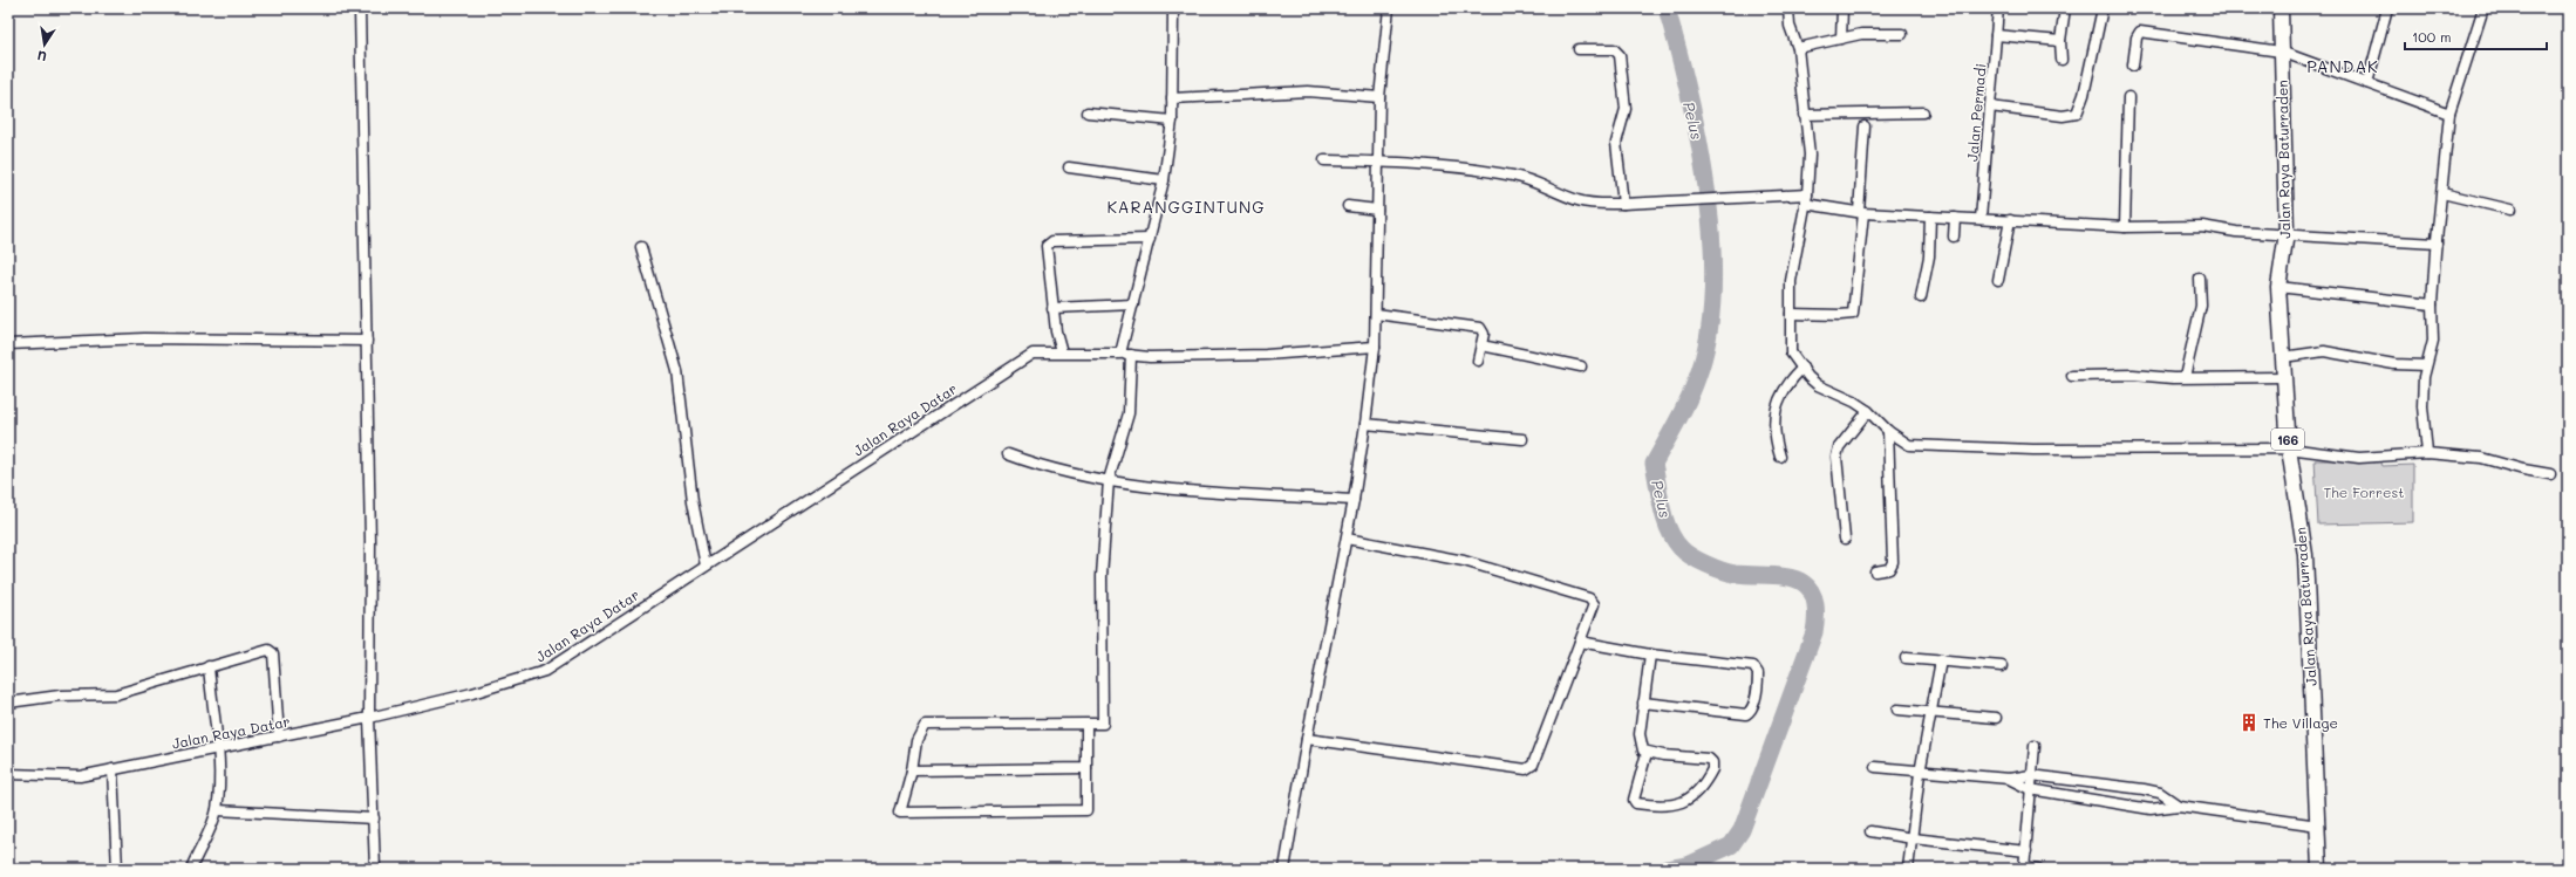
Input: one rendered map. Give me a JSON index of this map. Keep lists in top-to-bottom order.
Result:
{
  "streets": {
    "main road": ["Jalan Raya Baturraden", "166"],
    "street": ["Jalan Permadi", "Jalan Raya Datar"]
  },
  "districts": ["PANDAK", "KARANGGINTUNG"],
  "water": ["Pelus"],
  "parks": ["The Forrest"],
  "places": {
    "building": ["The Village"]
  },
  "scale_bar": "100 m",
  "north": "bottom"
}
